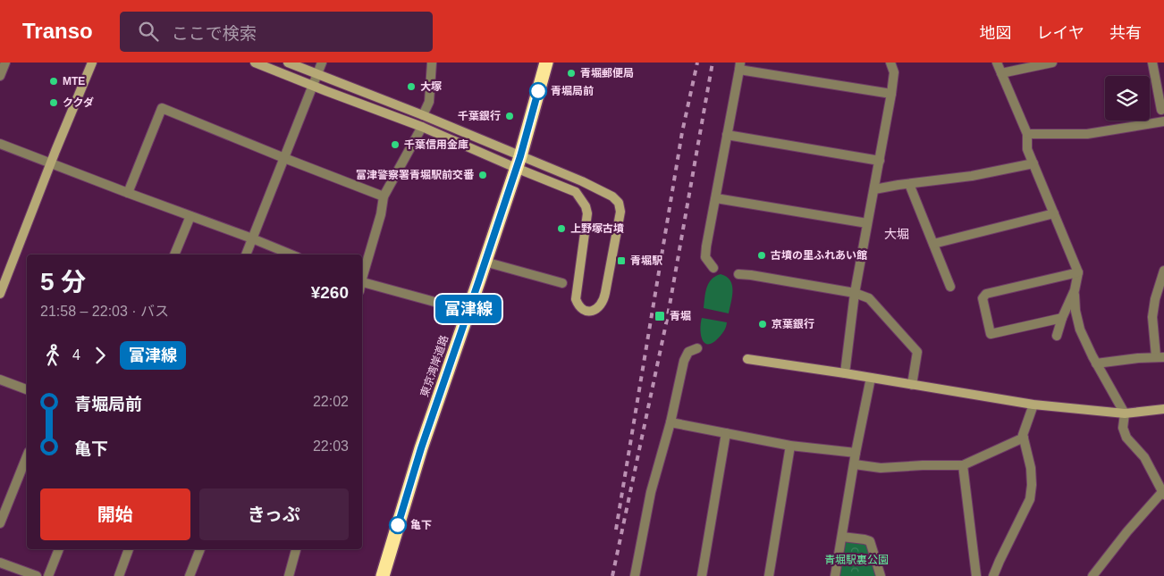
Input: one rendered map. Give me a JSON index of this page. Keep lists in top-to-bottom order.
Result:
{
  "streets": {
    "highway": ["東京湾岸道路"]
  },
  "districts": ["大堀"],
  "parks": ["青堀駅裏公園"],
  "places": {
    "other": [
      "青堀郵便局",
      "MTE",
      "大塚",
      "青堀局前",
      "ククダ",
      "千葉銀行",
      "千葉信用金庫",
      "富津警察署青堀駅前交番",
      "上野塚古墳",
      "古墳の里ふれあい館",
      "京葉銀行",
      "亀下"
    ],
    "transit": ["青堀駅", "青堀"]
  },
  "lines": ["bus line 富津線"],
  "page": {
    "header": "Transo",
    "search": "ここで検索",
    "nav": ["地図", "レイヤ", "共有"],
    "on_map": "富津線",
    "heading": ["5 分", "21:58 – 22:03 · バス", "¥260"],
    "legs": ["4", "富津線"],
    "list": [
      {
        "name": "青堀局前",
        "value": "22:02"
      },
      {
        "name": "亀下",
        "value": "22:03"
      }
    ],
    "buttons": ["開始", "きっぷ"]
  }
}
